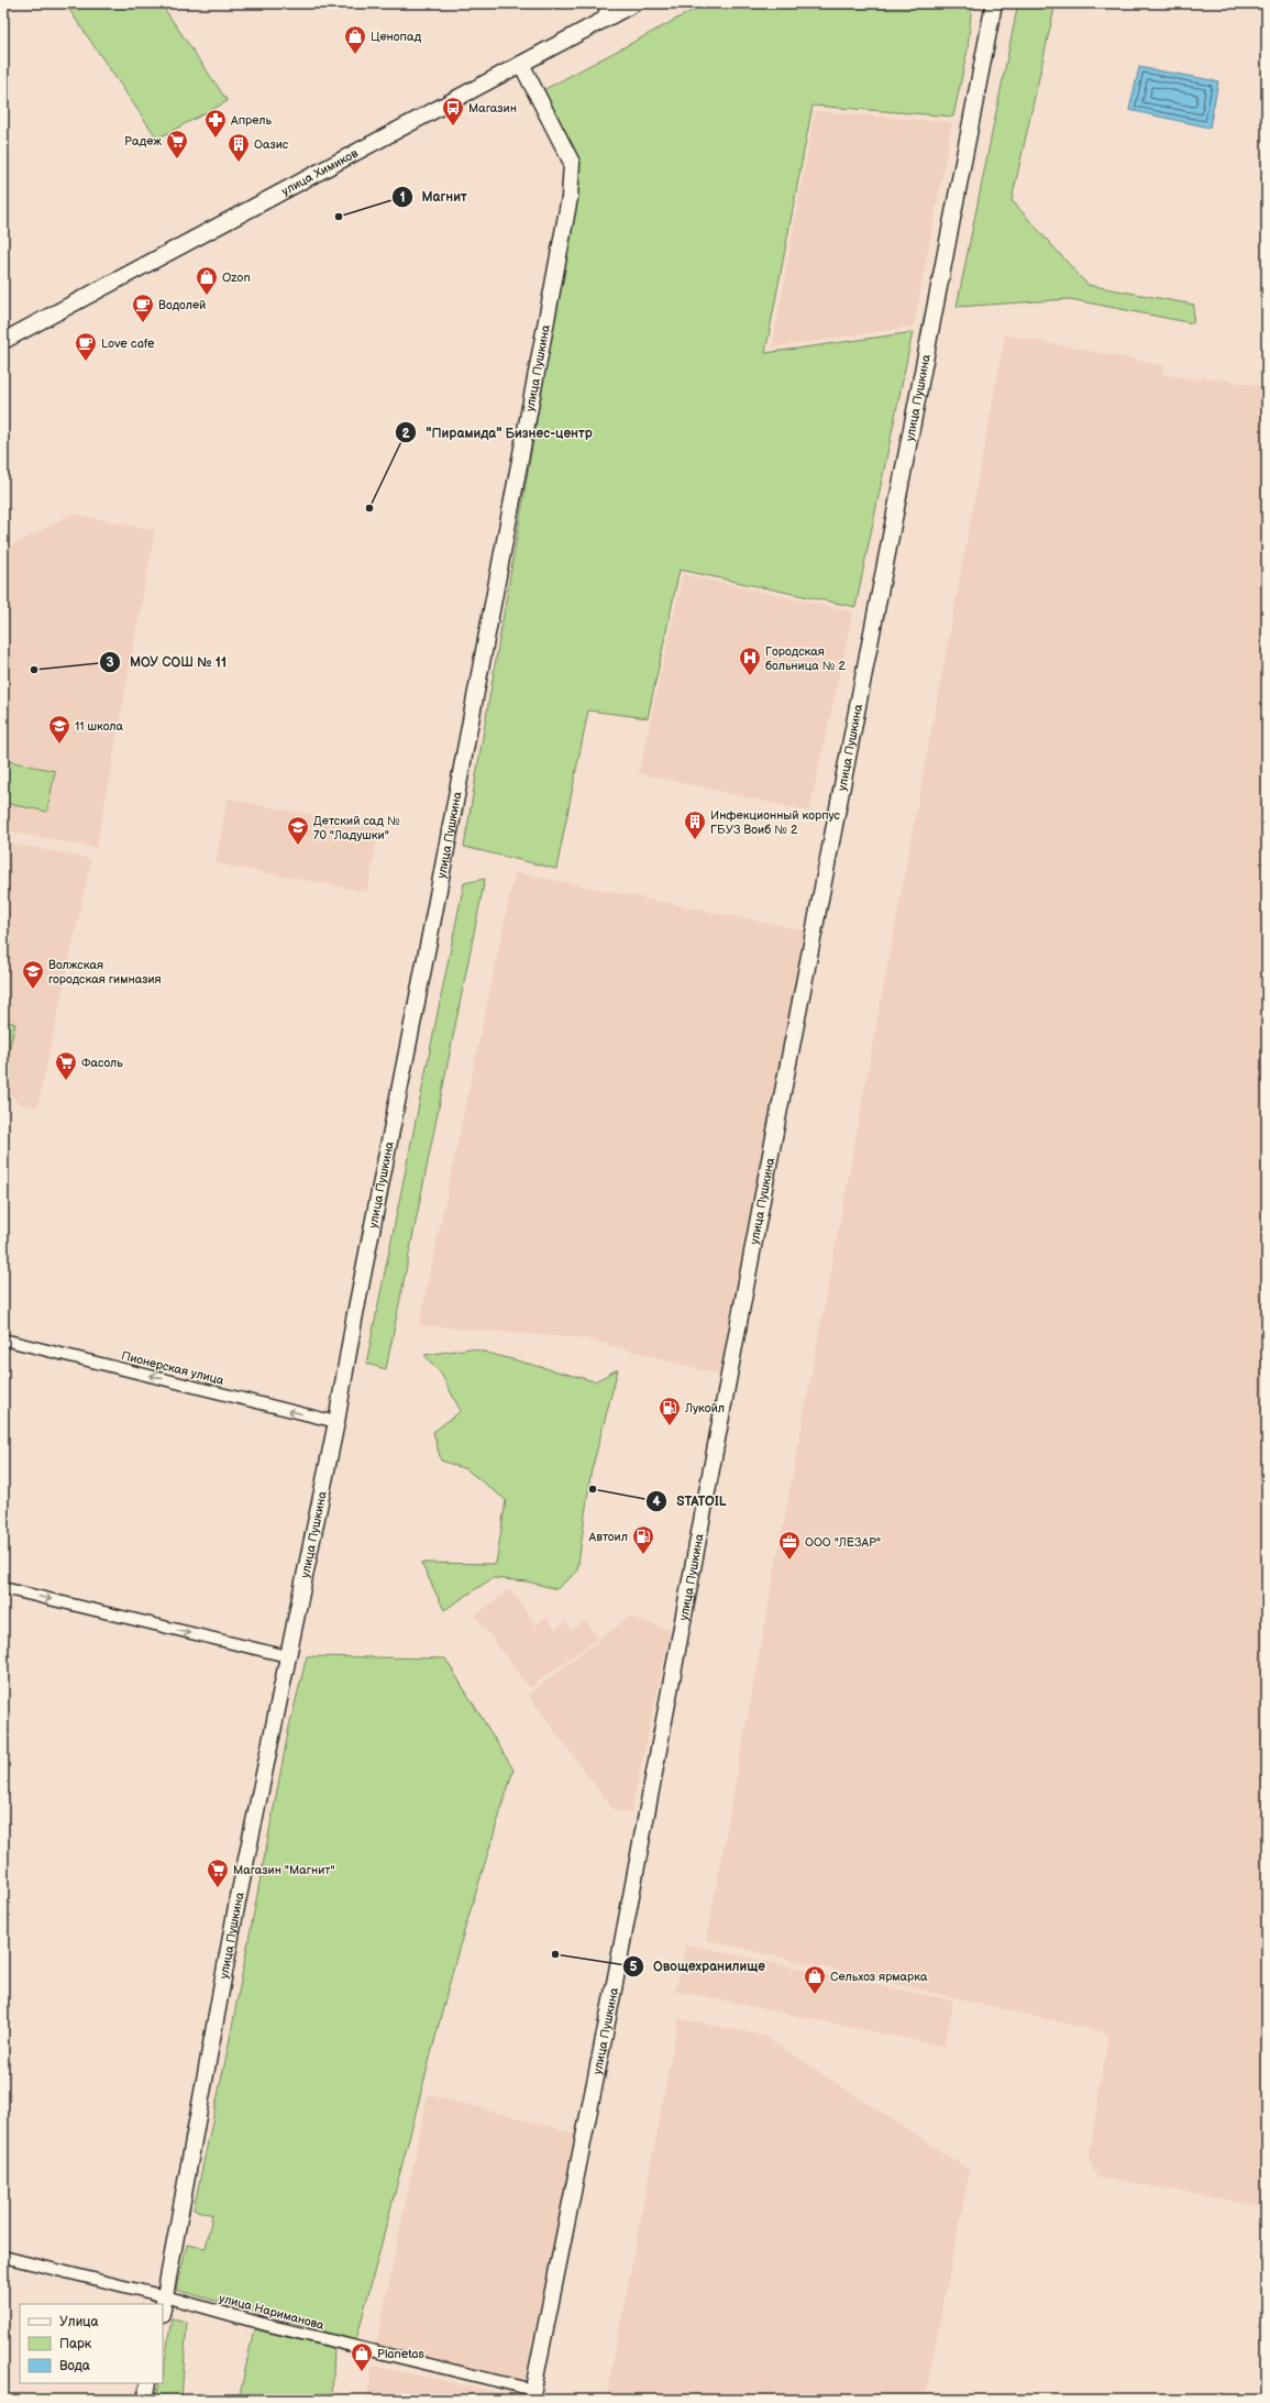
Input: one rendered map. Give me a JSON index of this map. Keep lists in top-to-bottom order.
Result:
{
  "streets": {
    "street": [
      "улица Химиков",
      "улица Пушкина",
      "Пионерская улица",
      "улица Нариманова"
    ]
  },
  "crossings": [
    ["улица Химиков", "улица Пушкина"],
    ["улица Пушкина", "Пионерская улица"],
    ["улица Пушкина", "улица Нариманова"]
  ],
  "one_way": ["Пионерская улица"],
  "places": {
    "shop": [
      "Ценопад",
      "Ozon",
      "Сельхоз ярмарка",
      "Planetas"
    ],
    "bus stop": ["Магазин"],
    "pharmacy": ["Апрель"],
    "supermarket": ["Радеж", "Фасоль", "Магазин \"Магнит\""],
    "building": ["Оазис", "Инфекционный корпус ГБУЗ Воиб № 2"],
    "other": [
      "Магнит",
      "\"Пирамида\" Бизнес-центр",
      "МОУ СОШ № 11",
      "STATOIL",
      "Овощехранилище"
    ],
    "cafe": ["Водолей", "Love cafe"],
    "hospital": ["Городская больница № 2"],
    "school or university": ["11 школа", "Детский сад № 70 \"Ладушки\"", "Волжская городская гимназия"],
    "fuel station": ["Лукойл", "Автоил"],
    "office": ["ООО \"ЛЕЗАР\""]
  },
  "legend": ["Улица", "Парк", "Вода"]
}
